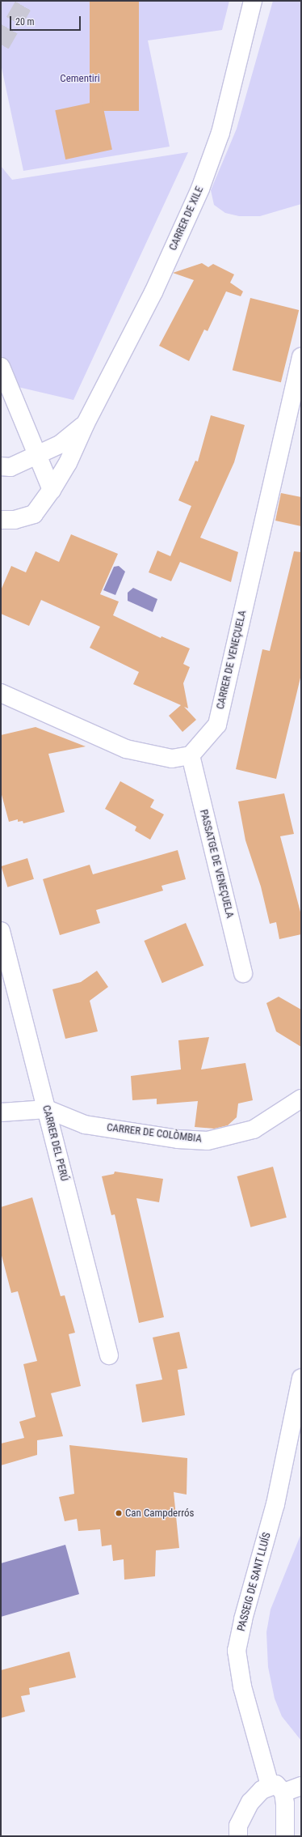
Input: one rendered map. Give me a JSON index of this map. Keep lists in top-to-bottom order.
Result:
{
  "streets": {
    "street": [
      "CARRER DE XILE",
      "CARRER DE VENEÇUELA",
      "PASSATGE DE VENEÇUELA",
      "CARRER DE COLÒMBIA",
      "CARRER DEL PERÚ",
      "PASSEIG DE SANT LLUÍS"
    ]
  },
  "crossings": [
    ["CARRER DE VENEÇUELA", "PASSATGE DE VENEÇUELA"],
    ["CARRER DE COLÒMBIA", "CARRER DEL PERÚ"]
  ],
  "parks": ["Cementiri"],
  "places": ["Can Campderrós"],
  "scale_bar": "20 m"
}
